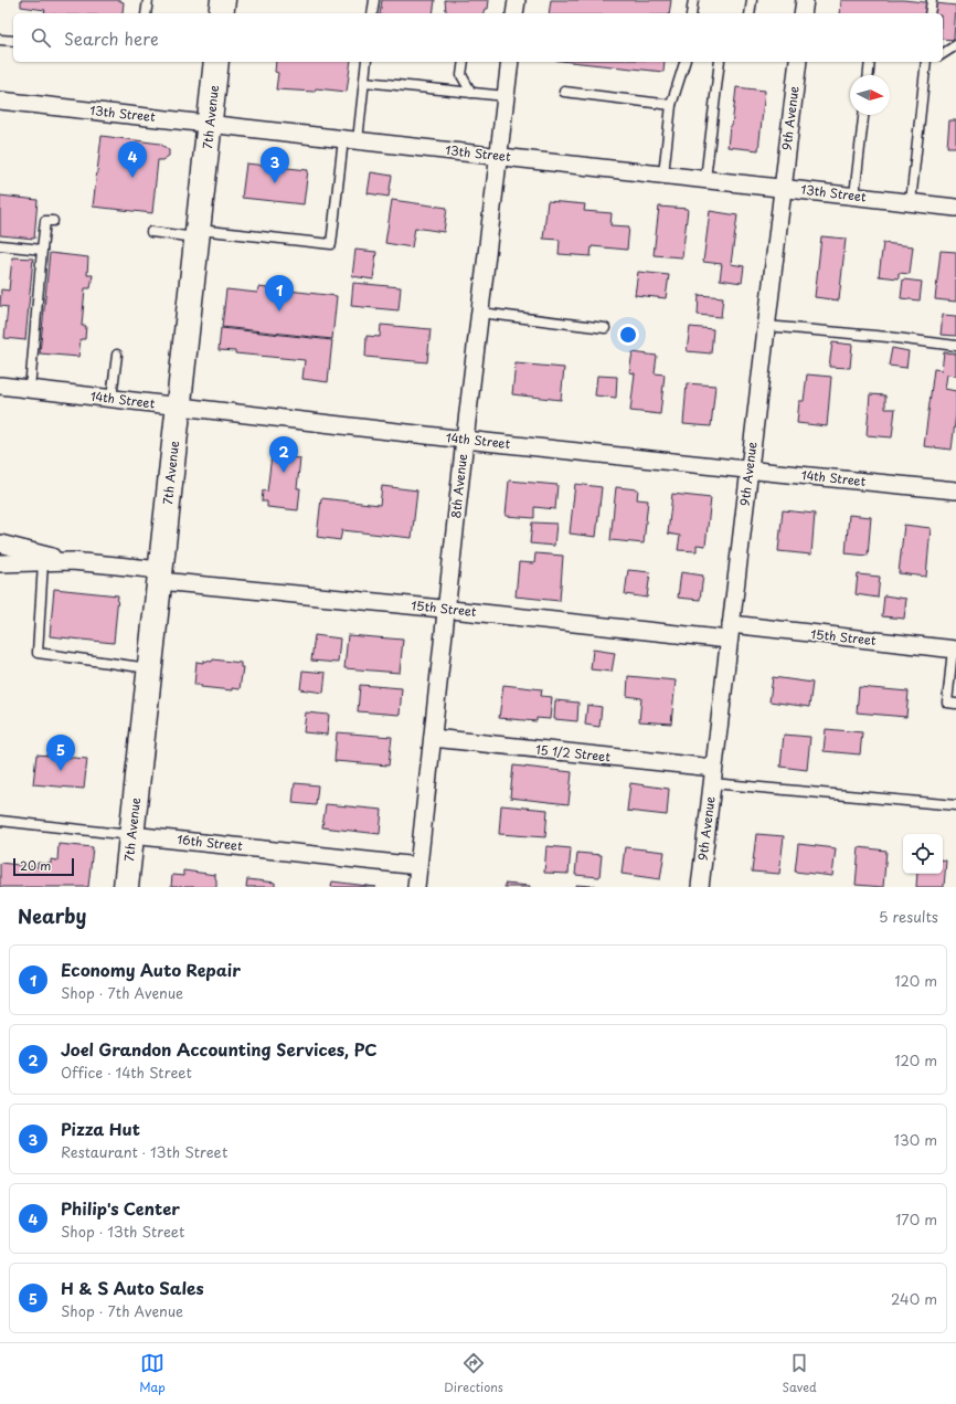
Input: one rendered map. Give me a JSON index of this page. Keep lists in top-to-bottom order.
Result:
{
  "streets": {
    "main road": ["7th Avenue"],
    "street": [
      "13th Street",
      "9th Avenue",
      "14th Street",
      "8th Avenue",
      "15th Street",
      "15 1/2 Street",
      "16th Street"
    ]
  },
  "crossings": [
    ["13th Street", "7th Avenue"],
    ["13th Street", "9th Avenue"],
    ["13th Street", "8th Avenue"],
    ["7th Avenue", "14th Street"],
    ["7th Avenue", "15th Street"],
    ["7th Avenue", "16th Street"],
    ["9th Avenue", "14th Street"],
    ["9th Avenue", "15th Street"],
    ["9th Avenue", "15 1/2 Street"],
    ["14th Street", "8th Avenue"],
    ["8th Avenue", "15th Street"],
    ["8th Avenue", "15 1/2 Street"],
    ["8th Avenue", "16th Street"]
  ],
  "scale_bar": "20 m",
  "north": "right",
  "page": {
    "search": "Search here",
    "pins": [
      "4",
      "3",
      "1",
      "2",
      "5"
    ],
    "scale": "20 m",
    "heading": ["Nearby", "5 results"],
    "list": [
      {
        "mark": "1",
        "name": "Economy Auto Repair",
        "note": "Shop · 7th Avenue",
        "value": "120 m"
      },
      {
        "mark": "2",
        "name": "Joel Grandon Accounting Services, PC",
        "note": "Office · 14th Street",
        "value": "120 m"
      },
      {
        "mark": "3",
        "name": "Pizza Hut",
        "note": "Restaurant · 13th Street",
        "value": "130 m"
      },
      {
        "mark": "4",
        "name": "Philip's Center",
        "note": "Shop · 13th Street",
        "value": "170 m"
      },
      {
        "mark": "5",
        "name": "H & S Auto Sales",
        "note": "Shop · 7th Avenue",
        "value": "240 m"
      }
    ],
    "nav": ["Map", "Directions", "Saved"]
  }
}
